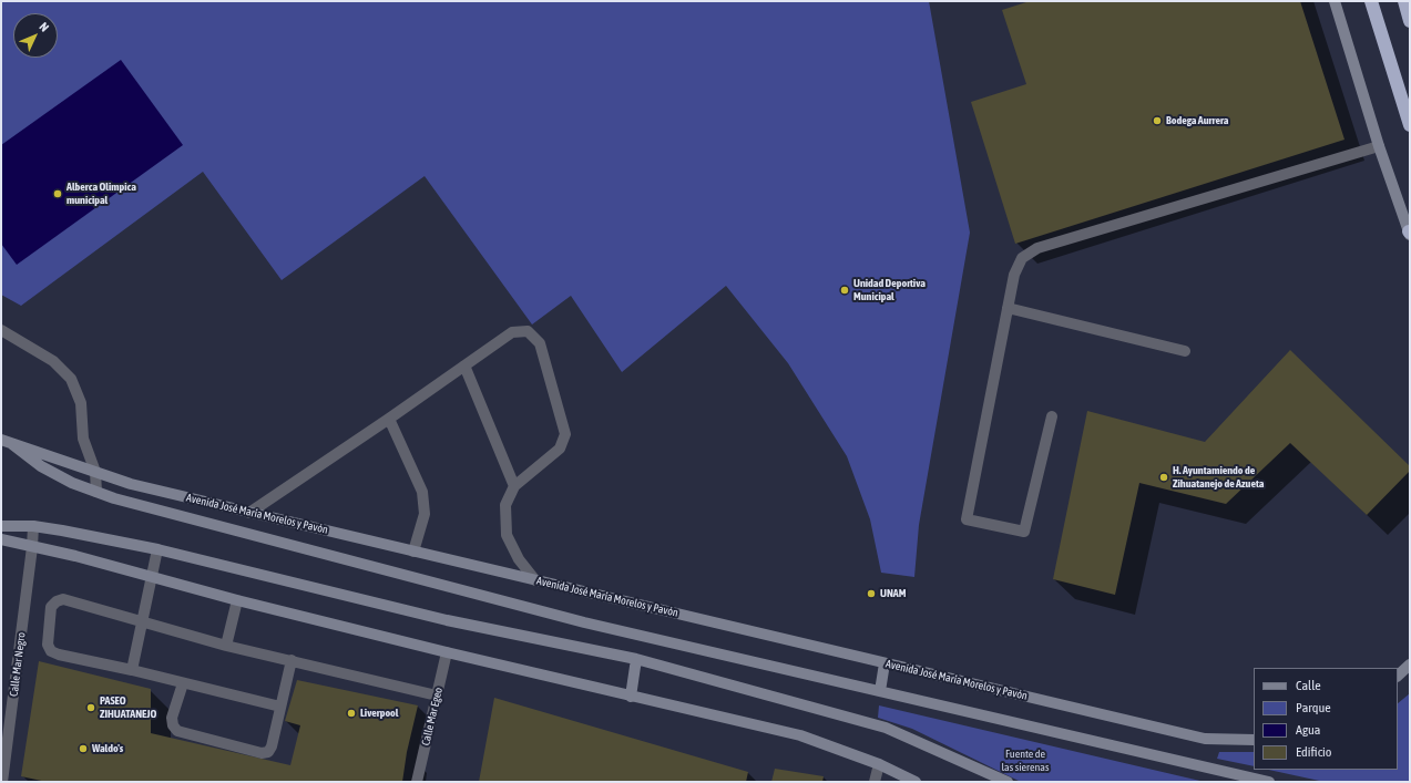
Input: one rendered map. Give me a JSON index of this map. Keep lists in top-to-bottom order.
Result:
{
  "streets": {
    "main road": ["Avenida José María Morelos y Pavón"],
    "street": ["Calle Mar Negro", "Calle Mar Egeo"]
  },
  "parks": ["Fuente de las sierenas"],
  "places": [
    "Bodega Aurrera",
    "Alberca Olimpica municipal",
    "Unidad Deportiva Municipal",
    "H. Ayuntamiendo de Zihuatanejo de Azueta",
    "UNAM",
    "PASEO ZIHUATANEJO",
    "Liverpool",
    "Waldo's"
  ],
  "legend": [
    "Calle",
    "Parque",
    "Agua",
    "Edificio"
  ],
  "north": "top right"
}
